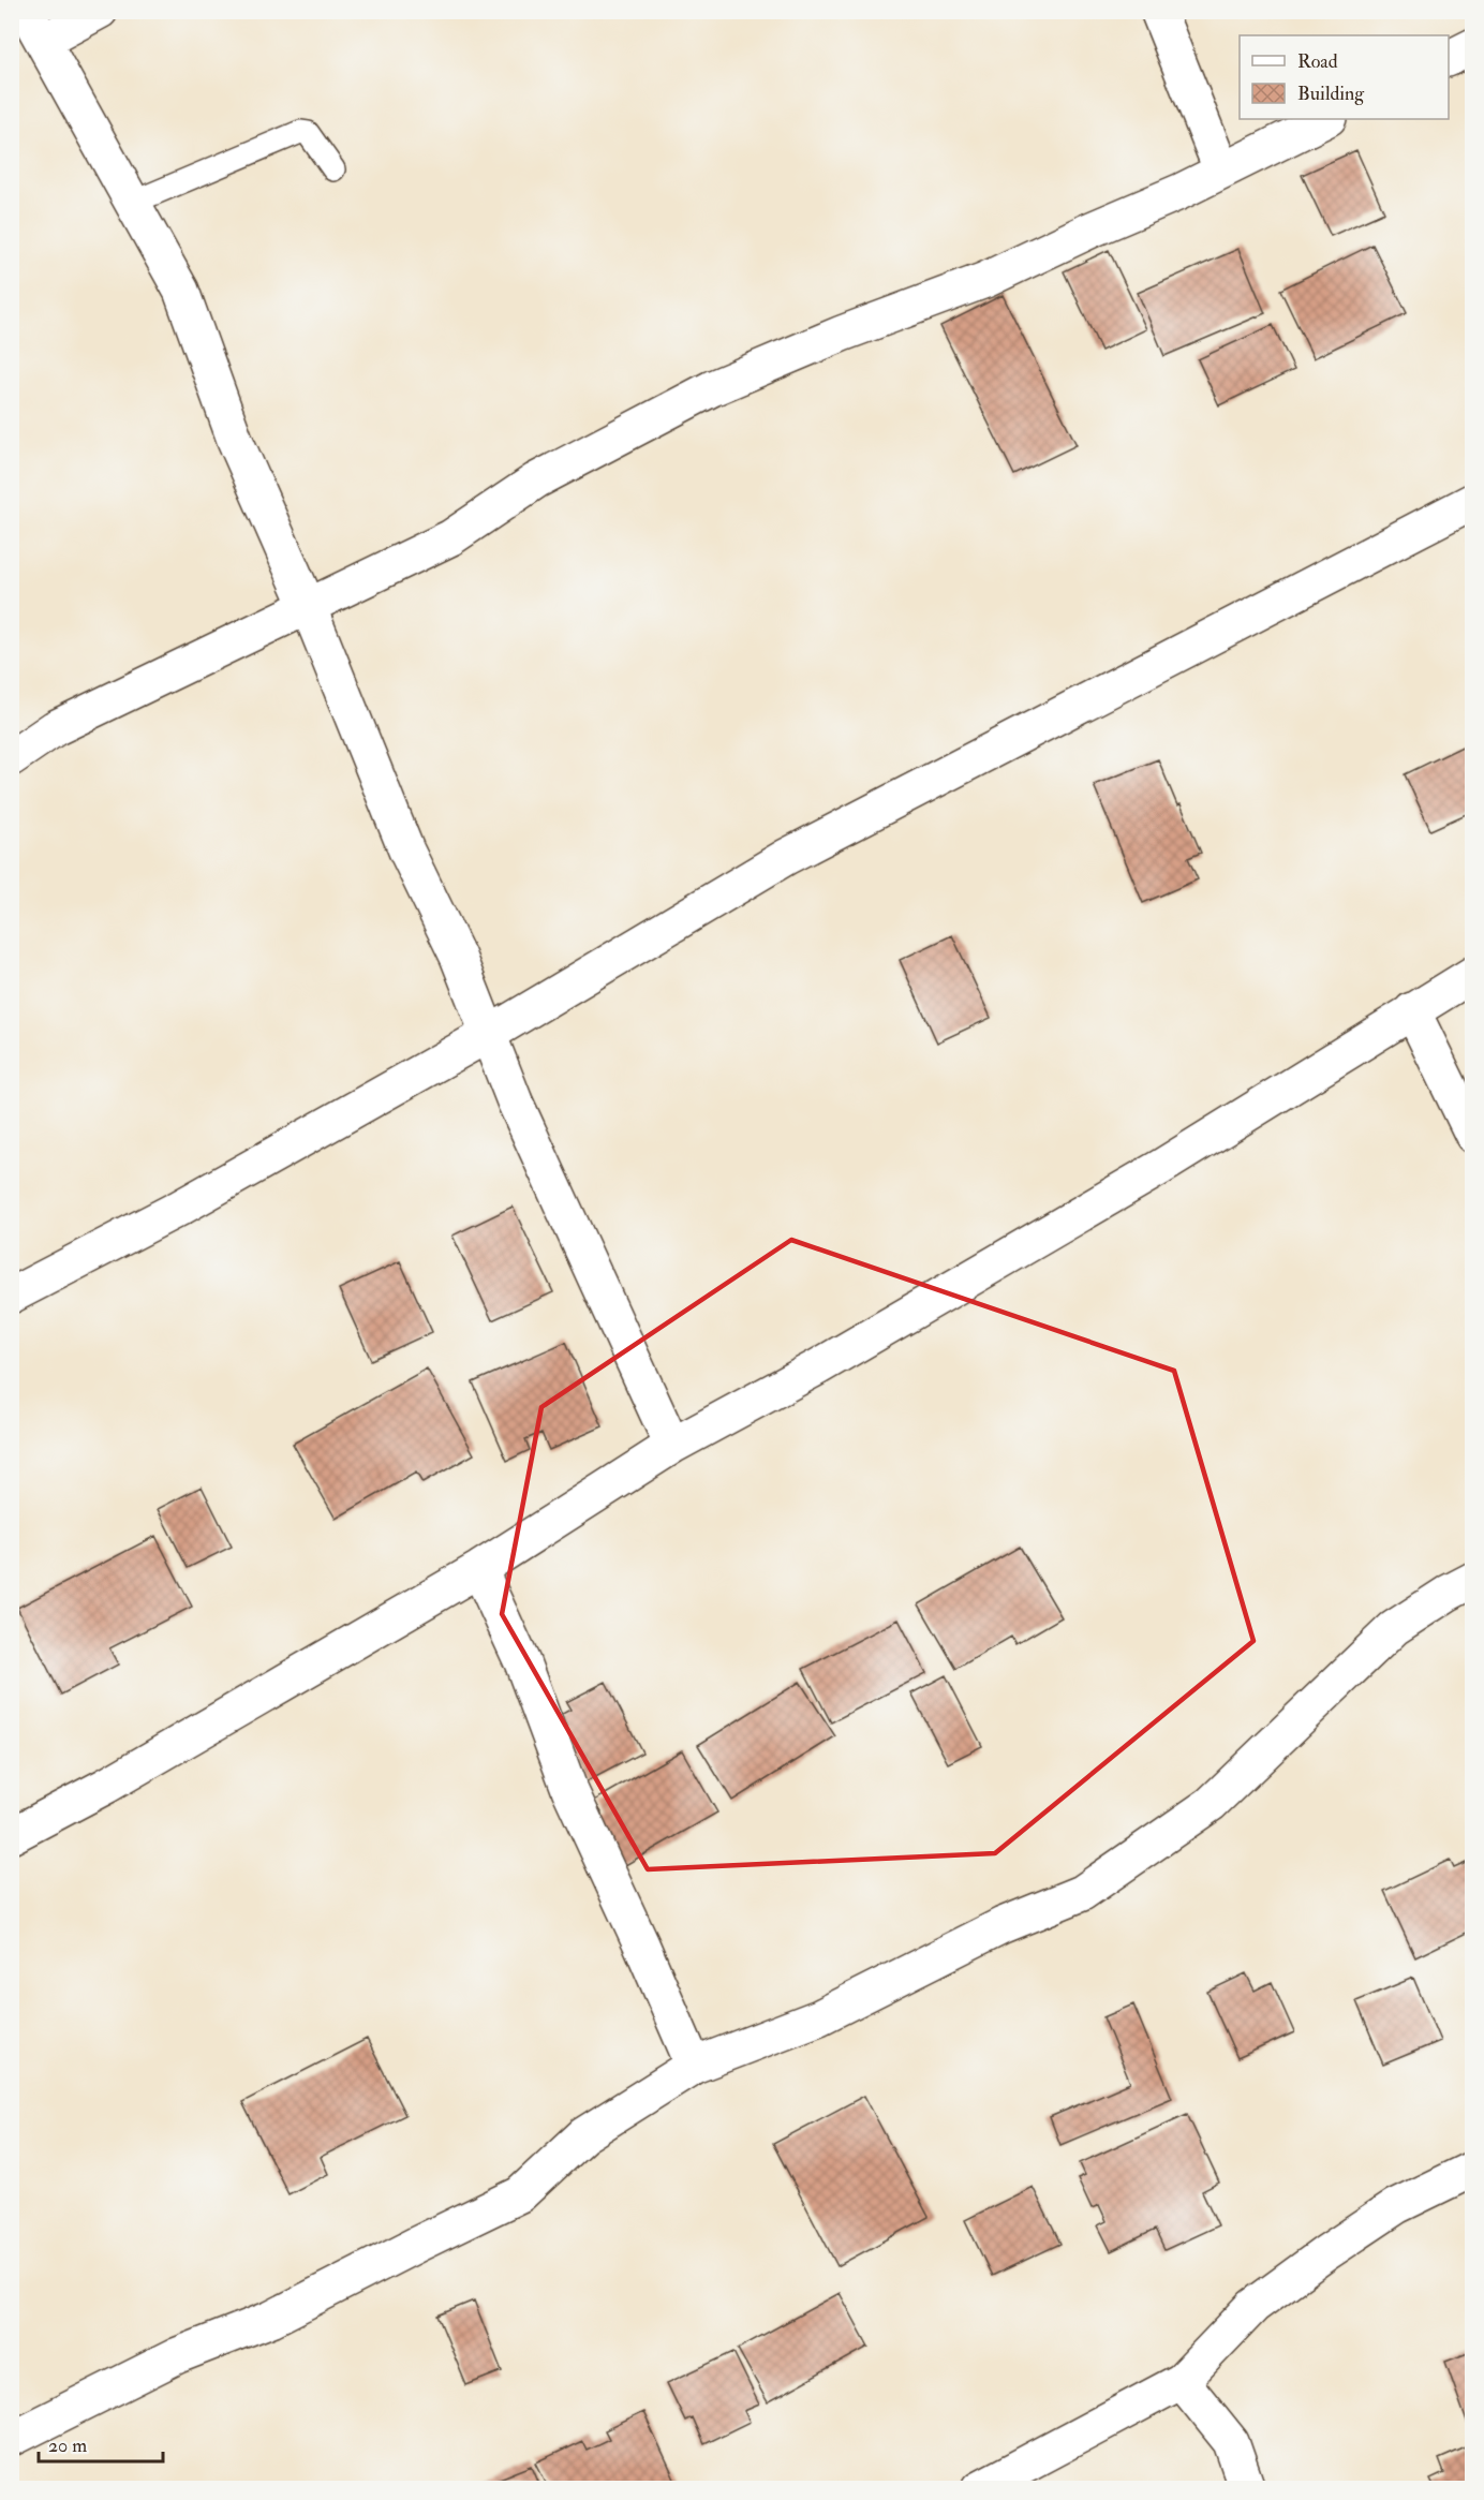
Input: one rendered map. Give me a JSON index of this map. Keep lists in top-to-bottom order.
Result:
{
  "legend": ["Road", "Building"],
  "scale_bar": "20 m"
}
